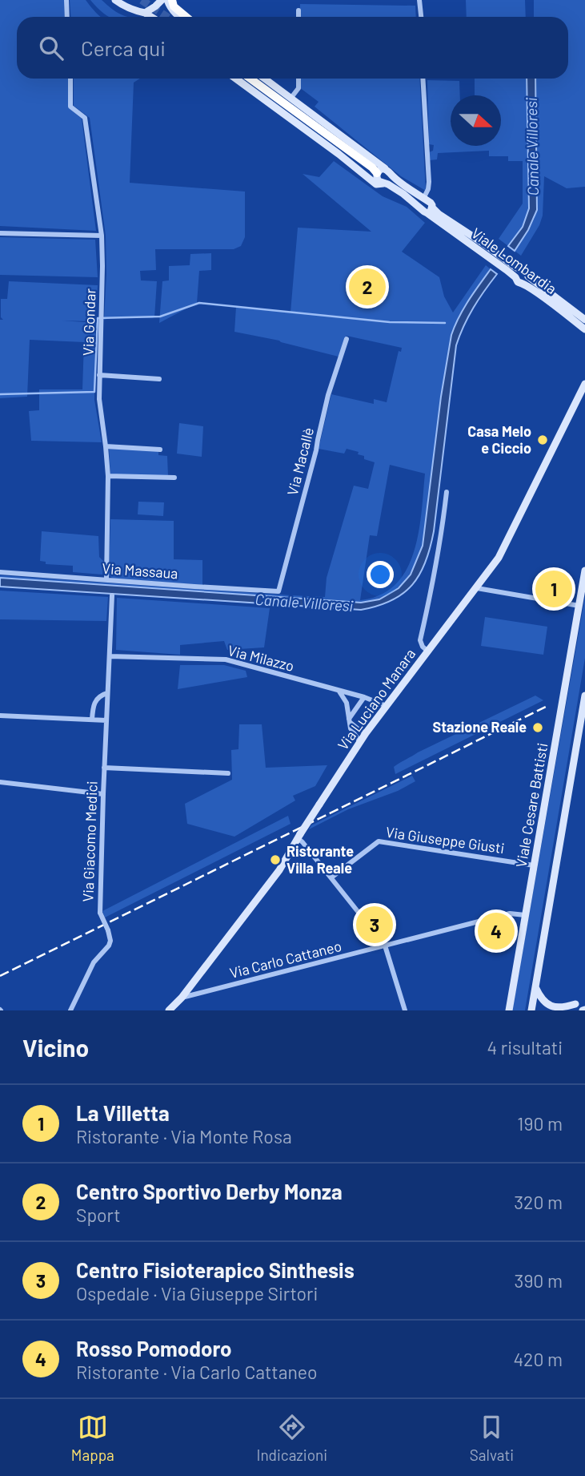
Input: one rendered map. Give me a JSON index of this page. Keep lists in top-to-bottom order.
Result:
{
  "streets": {
    "main road": ["Viale Lombardia", "Via Luciano Manara", "Viale Cesare Battisti"],
    "street": [
      "Via Gondar",
      "Via Macallè",
      "Via Massaua",
      "Via Milazzo",
      "Via Giuseppe Giusti",
      "Via Giacomo Medici",
      "Via Carlo Cattaneo"
    ]
  },
  "crossings": [
    ["Via Gondar", "Via Massaua"],
    ["Via Macallè", "Via Massaua"],
    ["Via Milazzo", "Via Luciano Manara"],
    ["Via Milazzo", "Via Giacomo Medici"],
    ["Via Luciano Manara", "Via Carlo Cattaneo"],
    ["Viale Cesare Battisti", "Via Giuseppe Giusti"],
    ["Viale Cesare Battisti", "Via Carlo Cattaneo"]
  ],
  "water": ["Canale Villoresi"],
  "places": ["Casa Melo e Ciccio", "Stazione Reale", "Ristorante Villa Reale"],
  "north": "right",
  "page": {
    "search": "Cerca qui",
    "pins": [
      "2",
      "1",
      "3",
      "4"
    ],
    "heading": ["Vicino", "4 risultati"],
    "list": [
      {
        "mark": "1",
        "name": "La Villetta",
        "note": "Ristorante · Via Monte Rosa",
        "value": "190 m"
      },
      {
        "mark": "2",
        "name": "Centro Sportivo Derby Monza",
        "note": "Sport",
        "value": "320 m"
      },
      {
        "mark": "3",
        "name": "Centro Fisioterapico Sinthesis",
        "note": "Ospedale · Via Giuseppe Sirtori",
        "value": "390 m"
      },
      {
        "mark": "4",
        "name": "Rosso Pomodoro",
        "note": "Ristorante · Via Carlo Cattaneo",
        "value": "420 m"
      }
    ],
    "nav": ["Mappa", "Indicazioni", "Salvati"]
  }
}
